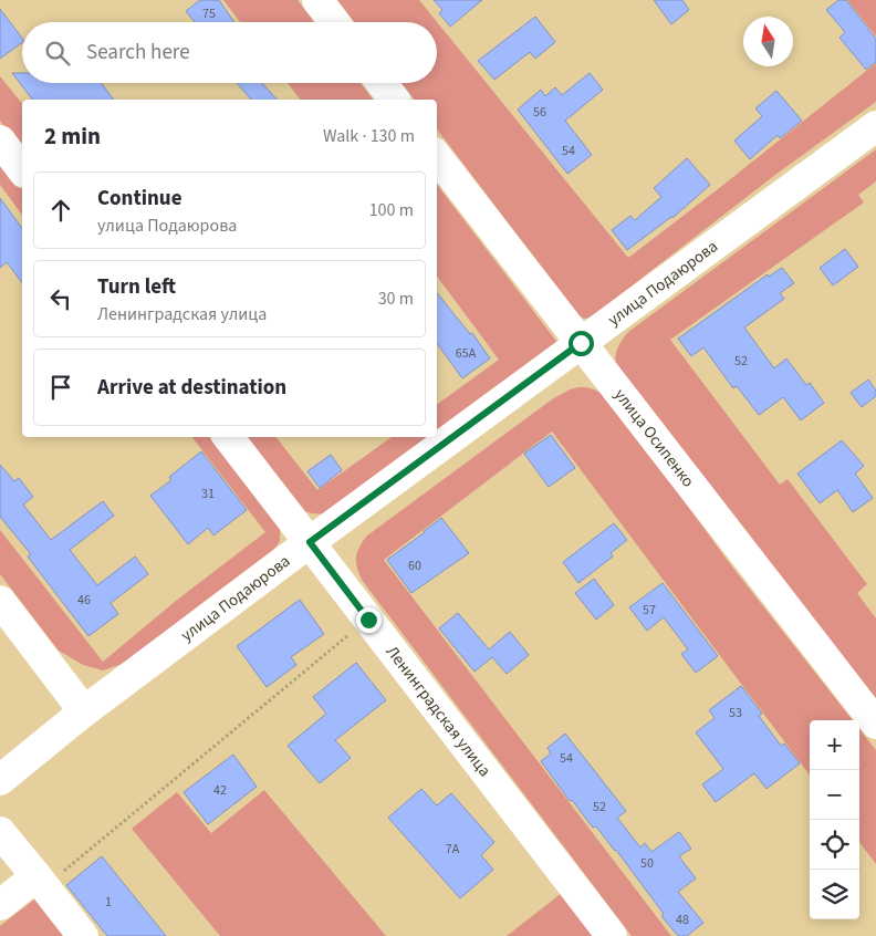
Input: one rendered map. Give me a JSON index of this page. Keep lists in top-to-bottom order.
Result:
{
  "streets": {
    "street": ["улица Подаюрова", "улица Осипенко", "Ленинградская улица"]
  },
  "crossings": [
    ["улица Подаюрова", "улица Осипенко"],
    ["улица Подаюрова", "Ленинградская улица"]
  ],
  "house_numbers": [
    "75",
    "56",
    "54",
    "65А",
    "52",
    "31",
    "60",
    "46",
    "57",
    "53",
    "54",
    "42",
    "52",
    "7А",
    "50",
    "1",
    "48"
  ],
  "north": "top",
  "page": {
    "search": "Search here",
    "heading": ["2 min", "Walk · 130 m"],
    "list": [
      ["Continue", "улица Подаюрова", "100 m"],
      ["Turn left", "Ленинградская улица", "30 m"],
      "Arrive at destination"
    ],
    "map_buttons": ["+", "−"]
  }
}
